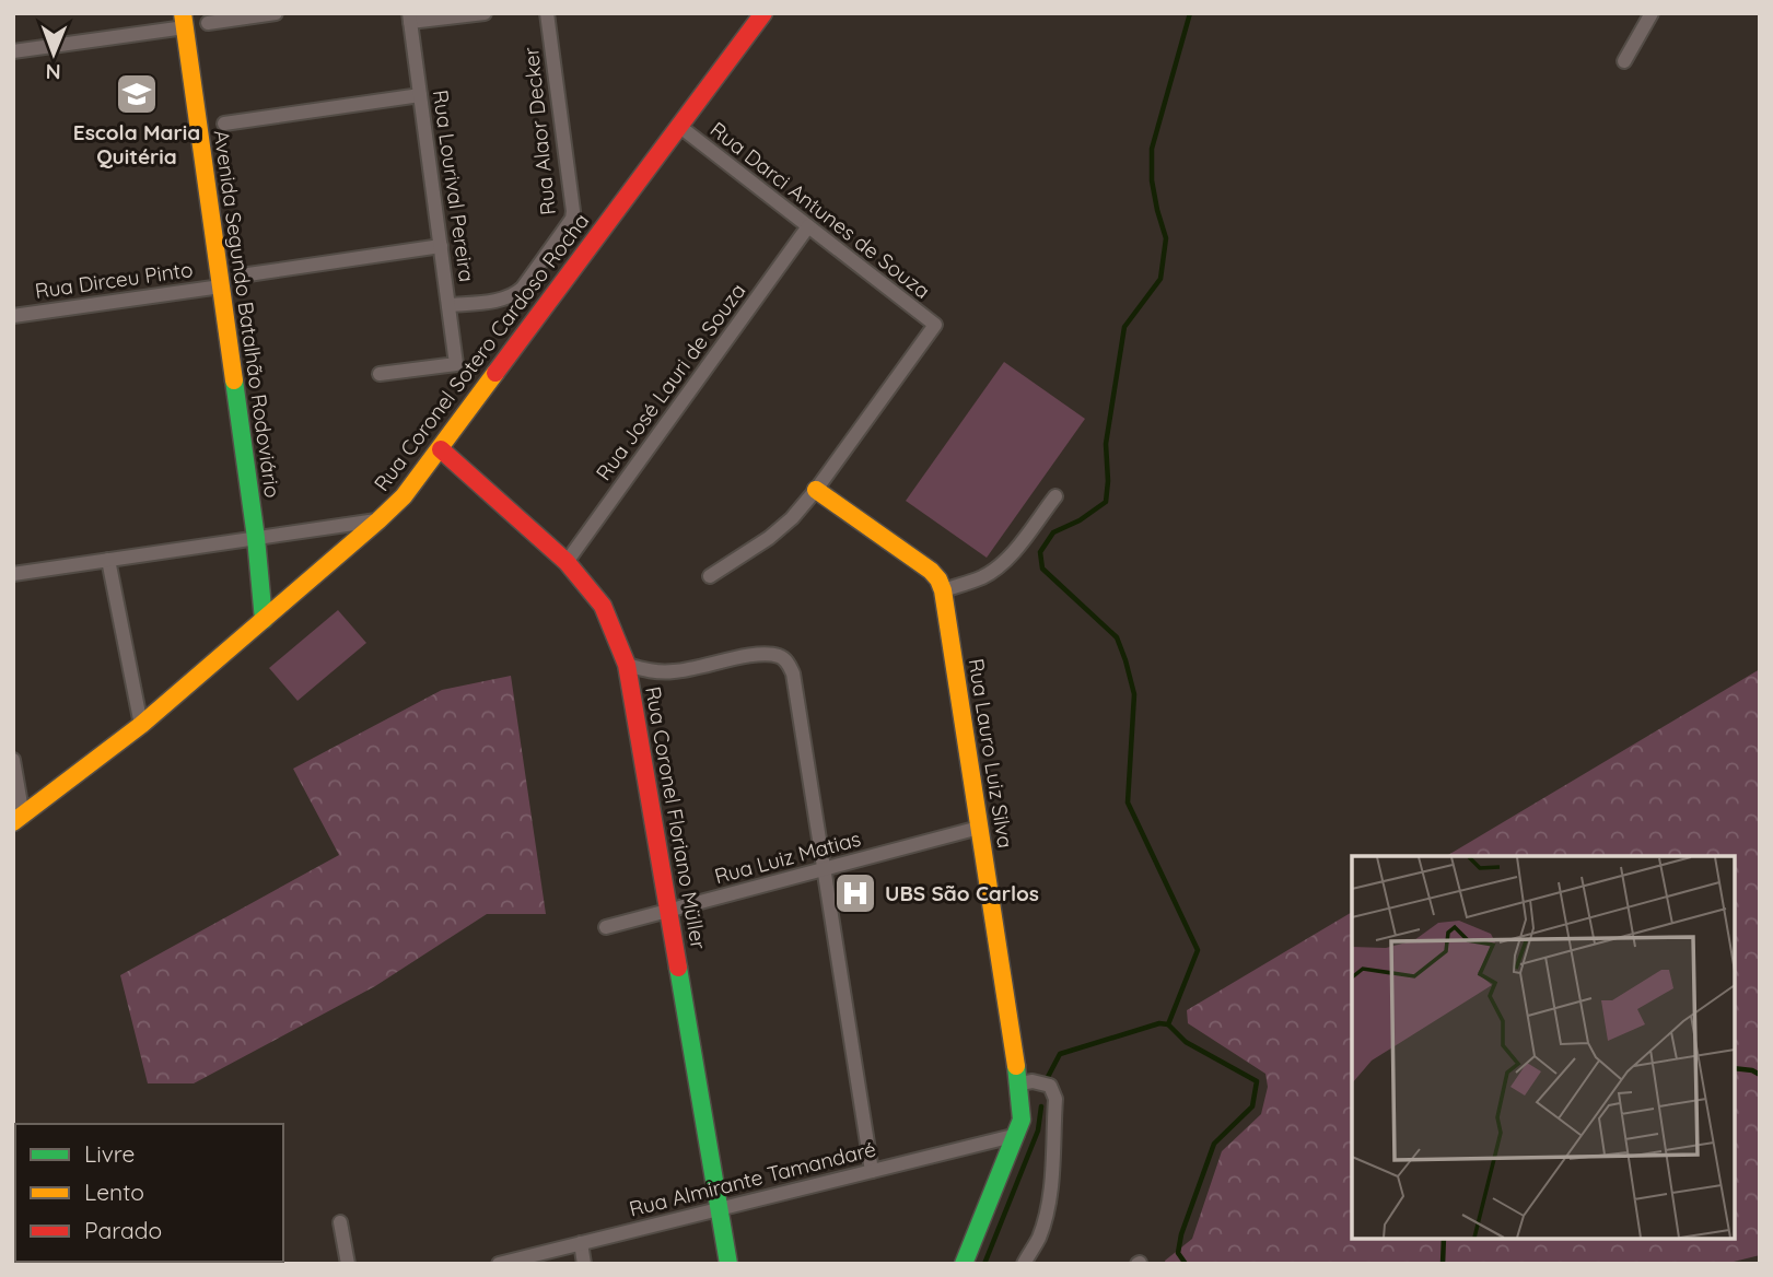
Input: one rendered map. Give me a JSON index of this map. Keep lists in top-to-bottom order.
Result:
{
  "streets": {
    "street": [
      "Rua Alaor Decker",
      "Rua Lourival Pereira",
      "Rua Darci Antunes de Souza",
      "Rua Dirceu Pinto",
      "Avenida Segundo Batalhão Rodoviário",
      "Rua Coronel Sotero Cardoso Rocha",
      "Rua José Lauri de Souza",
      "Rua Lauro Luiz Silva",
      "Rua Coronel Floriano Müller",
      "Rua Luiz Matias",
      "Rua Almirante Tamandaré"
    ]
  },
  "crossings": [
    ["Rua Alaor Decker", "Rua Lourival Pereira"],
    ["Rua Darci Antunes de Souza", "Rua Coronel Sotero Cardoso Rocha"],
    ["Rua Darci Antunes de Souza", "Rua José Lauri de Souza"],
    ["Rua Dirceu Pinto", "Avenida Segundo Batalhão Rodoviário"],
    ["Avenida Segundo Batalhão Rodoviário", "Rua Coronel Sotero Cardoso Rocha"],
    ["Rua Coronel Sotero Cardoso Rocha", "Rua Coronel Floriano Müller"],
    ["Rua José Lauri de Souza", "Rua Coronel Floriano Müller"],
    ["Rua Lauro Luiz Silva", "Rua Luiz Matias"],
    ["Rua Lauro Luiz Silva", "Rua Almirante Tamandaré"],
    ["Rua Coronel Floriano Müller", "Rua Luiz Matias"],
    ["Rua Coronel Floriano Müller", "Rua Almirante Tamandaré"]
  ],
  "places": {
    "school or university": ["Escola Maria Quitéria"],
    "hospital": ["UBS São Carlos"]
  },
  "legend": ["Livre", "Lento", "Parado"],
  "north": "bottom"
}
